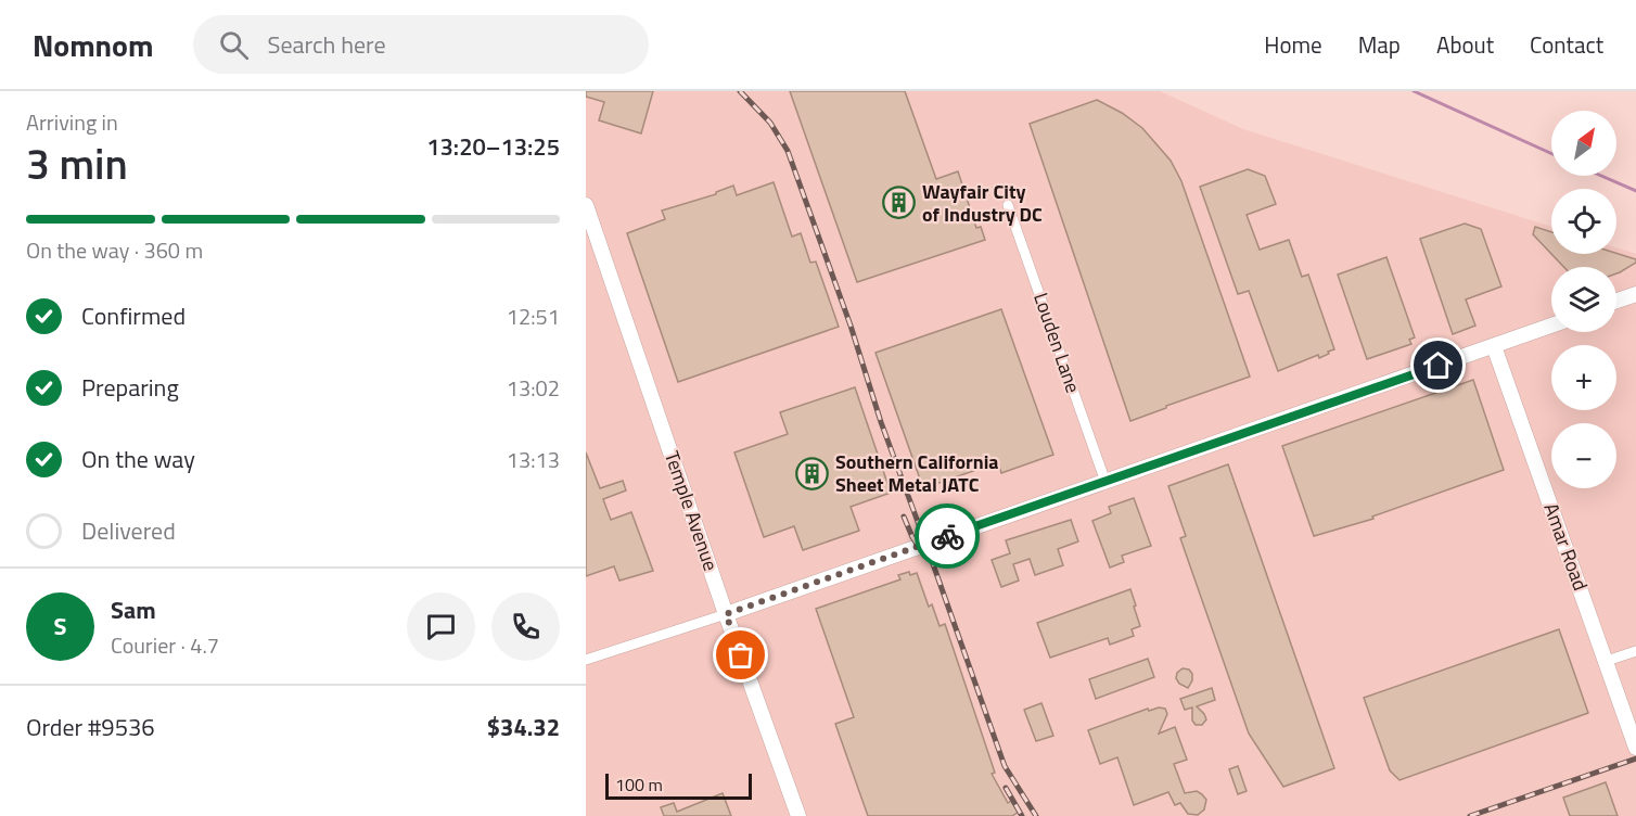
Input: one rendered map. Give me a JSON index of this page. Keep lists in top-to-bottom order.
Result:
{
  "streets": {
    "main road": ["Temple Avenue", "Amar Road"],
    "street": ["Louden Lane"]
  },
  "places": {
    "building": ["Wayfair City of Industry DC", "Southern California Sheet Metal JATC"]
  },
  "scale_bar": "100 m",
  "north": "top right",
  "page": {
    "header": "Nomnom",
    "search": "Search here",
    "nav": [
      "Home",
      "Map",
      "About",
      "Contact"
    ],
    "heading": ["3 min", "Arriving in", "13:20–13:25"],
    "panel": [
      "Sam",
      "Courier · 4.7",
      "Order #9536",
      "$34.32"
    ],
    "map_buttons": ["+", "−"],
    "bar": "On the way · 360 m",
    "list": [
      ["Confirmed", "12:51"],
      ["Preparing", "13:02"],
      ["On the way", "13:13"],
      "Delivered"
    ],
    "round": "S",
    "scale": "100 m"
  }
}
